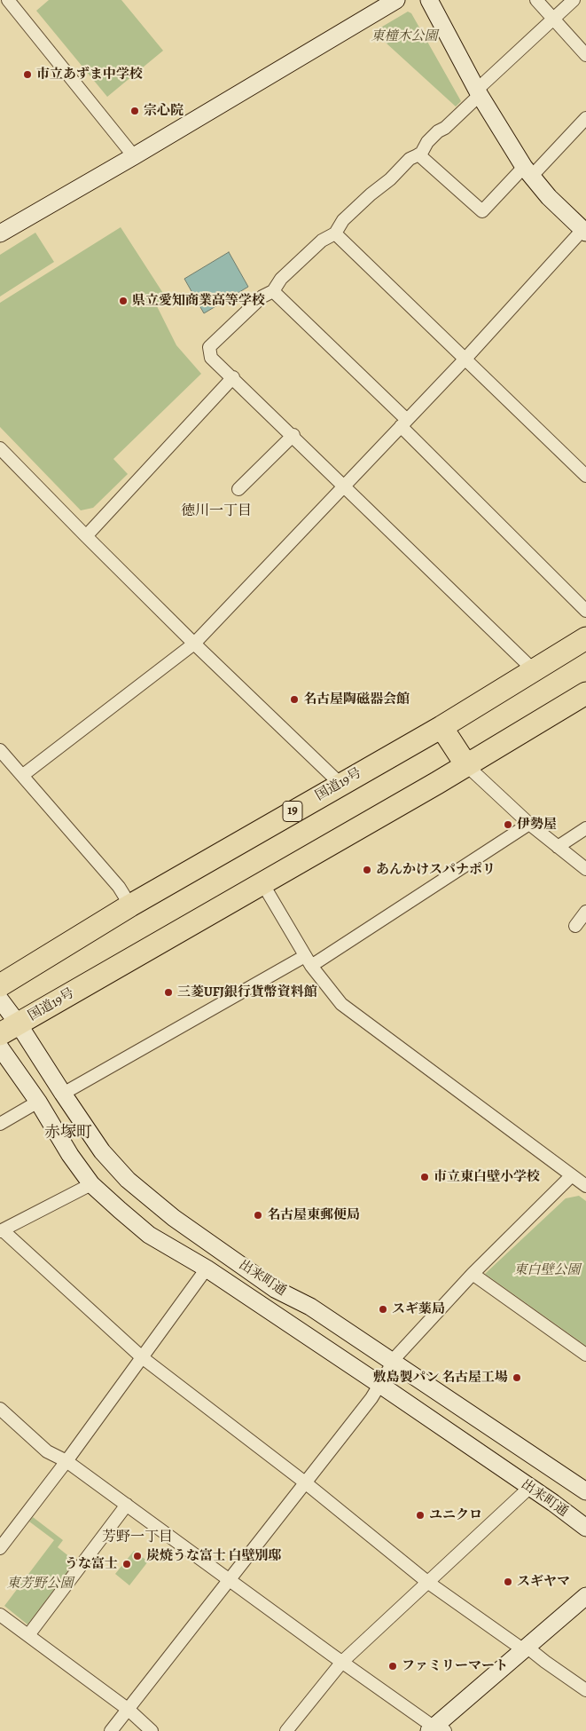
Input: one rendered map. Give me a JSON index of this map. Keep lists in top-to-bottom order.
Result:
{
  "streets": {
    "highway": ["国道19号", "19"],
    "main road": ["出来町通"]
  },
  "crossings": [
    ["国道19号", "出来町通"]
  ],
  "districts": ["徳川一丁目", "赤塚町", "芳野一丁目"],
  "parks": ["東橦木公園", "東白壁公園", "東芳野公園"],
  "places": [
    "市立あずま中学校",
    "宗心院",
    "県立愛知商業高等学校",
    "名古屋陶磁器会館",
    "伊勢屋",
    "あんかけスパナポリ",
    "三菱UFJ銀行貨幣資料館",
    "市立東白壁小学校",
    "名古屋東郵便局",
    "スギ薬局",
    "敷島製パン 名古屋工場",
    "ユニクロ",
    "炭焼うな富士 白壁別邸",
    "うな富士",
    "スギヤマ",
    "ファミリーマート"
  ]
}
